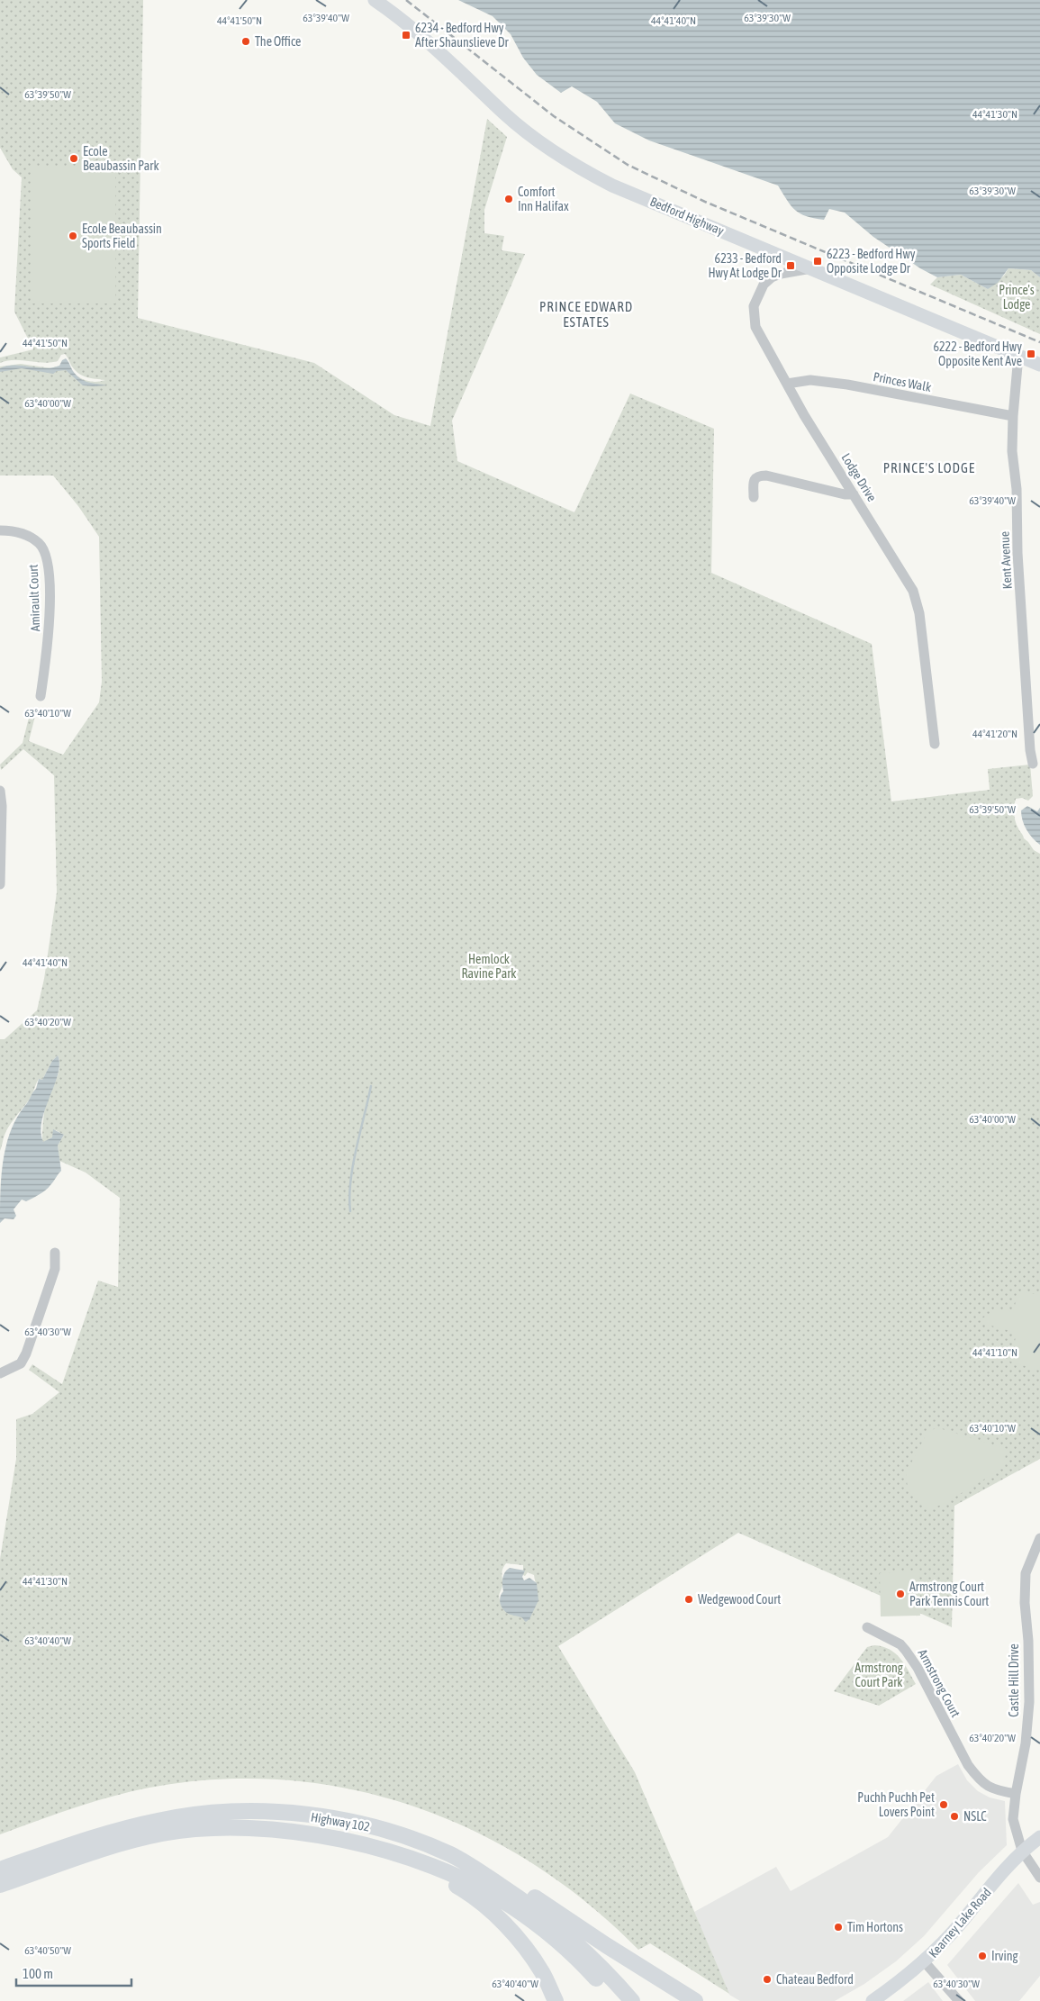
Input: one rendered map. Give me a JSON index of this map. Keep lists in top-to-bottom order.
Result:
{
  "streets": {
    "highway": ["Highway 102"],
    "main road": ["Bedford Highway", "Kearney Lake Road"],
    "street": [
      "Princes Walk",
      "Lodge Drive",
      "Kent Avenue",
      "Amirault Court",
      "Castle Hill Drive",
      "Armstrong Court"
    ]
  },
  "crossings": [
    ["Bedford Highway", "Lodge Drive"],
    ["Bedford Highway", "Kent Avenue"],
    ["Princes Walk", "Lodge Drive"],
    ["Princes Walk", "Kent Avenue"],
    ["Castle Hill Drive", "Armstrong Court"],
    ["Castle Hill Drive", "Kearney Lake Road"]
  ],
  "districts": ["PRINCE EDWARD ESTATES", "PRINCE'S LODGE"],
  "parks": ["Prince's Lodge", "Hemlock Ravine Park", "Armstrong Court Park"],
  "places": {
    "transit": [
      "6234 - Bedford Hwy After Shaunslieve Dr",
      "6223 - Bedford Hwy Opposite Lodge Dr",
      "6233 - Bedford Hwy At Lodge Dr",
      "6222 - Bedford Hwy Opposite Kent Ave"
    ],
    "other": [
      "The Office",
      "Ecole Beaubassin Park",
      "Comfort Inn Halifax",
      "Ecole Beaubassin Sports Field",
      "Armstrong Court Park Tennis Court",
      "Wedgewood Court",
      "Puchh Puchh Pet Lovers Point",
      "NSLC",
      "Tim Hortons",
      "Irving",
      "Chateau Bedford"
    ]
  },
  "scale_bar": "100 m",
  "coordinates": [
    "63°39'40\"W",
    "63°39'30\"W",
    "44°41'50\"N",
    "44°41'40\"N",
    "63°39'50\"W",
    "44°41'30\"N",
    "63°40'00\"W",
    "63°40'10\"W",
    "44°41'20\"N",
    "63°40'20\"W",
    "63°40'30\"W",
    "44°41'10\"N",
    "63°40'40\"W",
    "63°40'50\"W"
  ]
}
